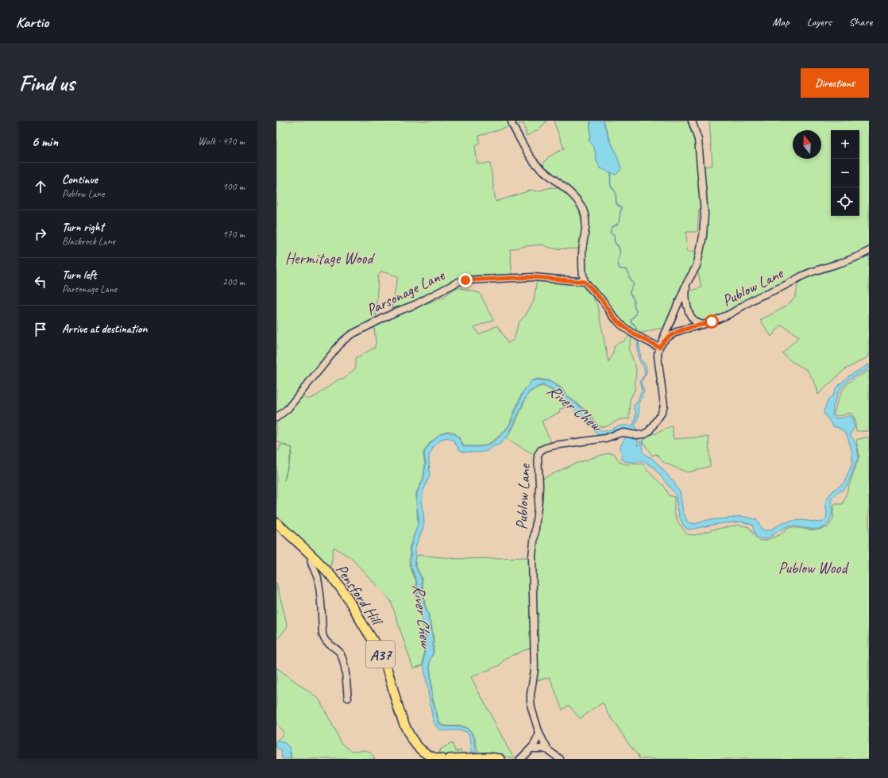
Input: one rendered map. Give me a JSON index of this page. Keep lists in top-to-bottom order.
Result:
{
  "streets": {
    "highway": ["Pensford Hill", "A37"],
    "street": ["Publow Lane", "Parsonage Lane"]
  },
  "water": ["River Chew"],
  "parks": ["Hermitage Wood", "Publow Wood"],
  "north": "top",
  "page": {
    "header": "Kartio",
    "nav": ["Map", "Layers", "Share"],
    "buttons": "Directions",
    "title": "Find us",
    "heading": ["6 min", "Walk · 470 m"],
    "map_buttons": ["+", "−"],
    "list": [
      ["Continue", "Publow Lane", "100 m"],
      ["Turn right", "Blackrock Lane", "170 m"],
      ["Turn left", "Parsonage Lane", "200 m"],
      "Arrive at destination"
    ]
  }
}
